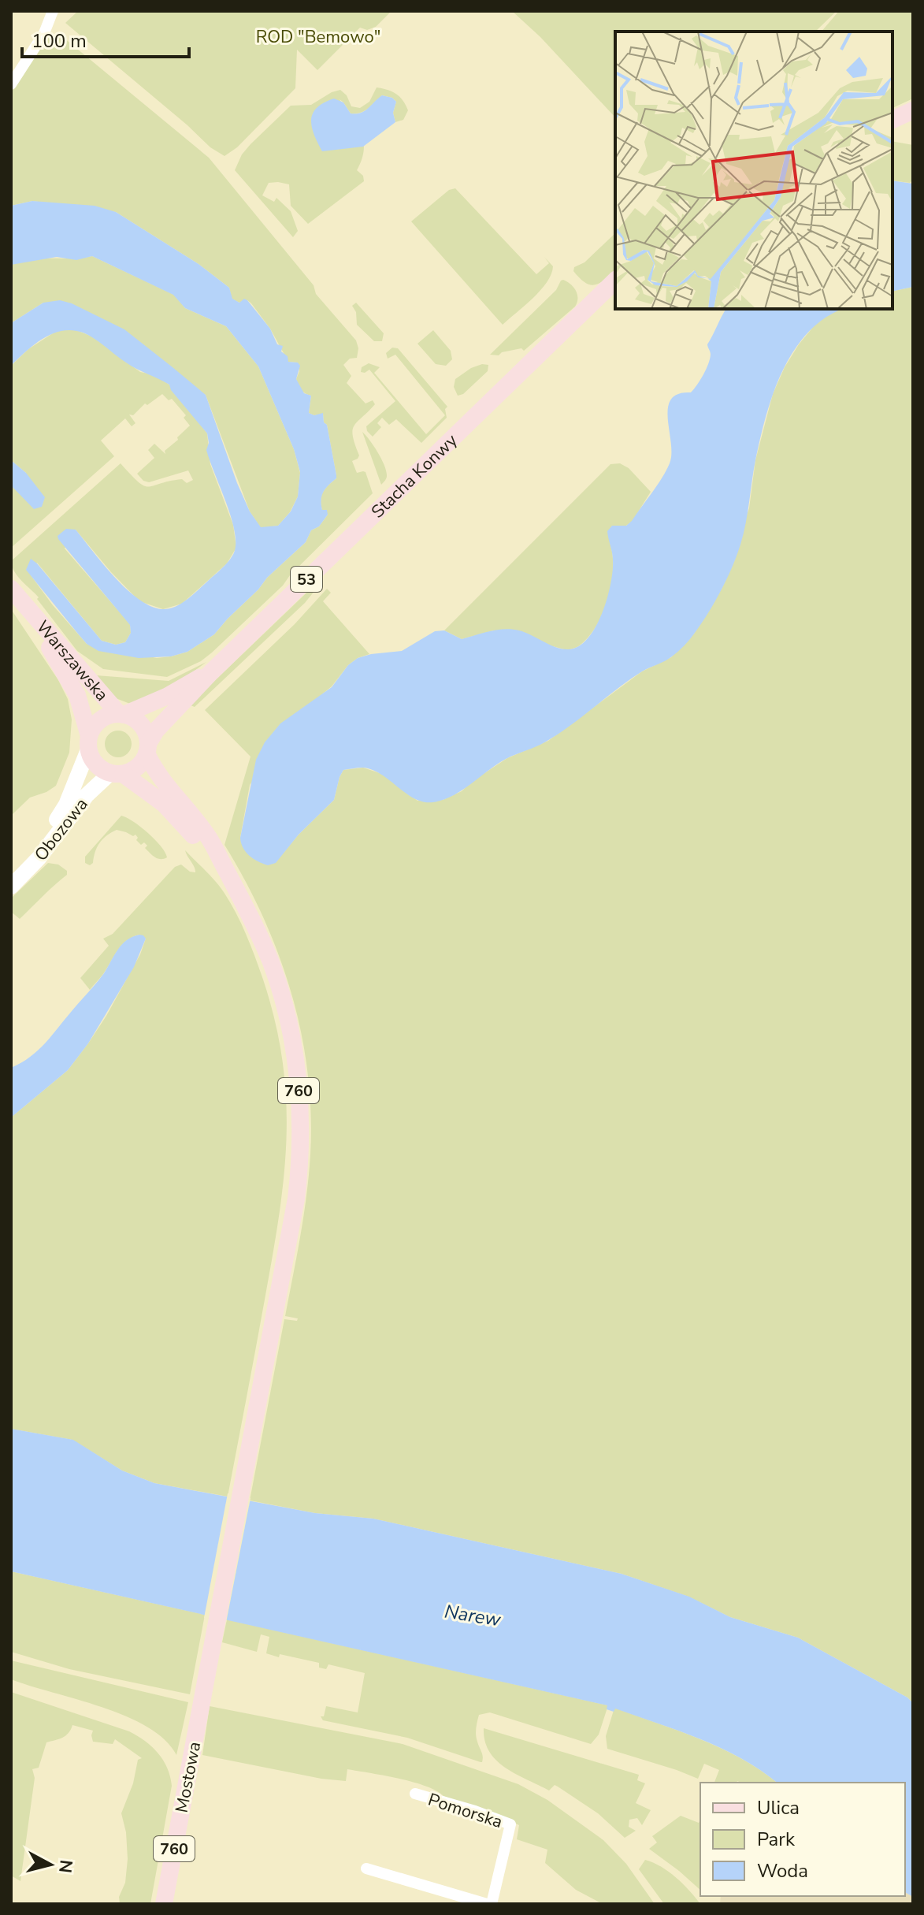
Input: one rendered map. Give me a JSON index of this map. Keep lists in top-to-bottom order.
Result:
{
  "streets": {
    "main road": [
      "Stacha Konwy",
      "53",
      "Warszawska",
      "760",
      "Mostowa"
    ],
    "street": ["Obozowa", "Pomorska"]
  },
  "crossings": [
    ["Stacha Konwy", "53"],
    ["Stacha Konwy", "Warszawska"],
    ["Stacha Konwy", "Obozowa"],
    ["Stacha Konwy", "760"],
    ["53", "Warszawska"],
    ["53", "Obozowa"],
    ["53", "760"],
    ["Warszawska", "Obozowa"],
    ["Warszawska", "760"],
    ["Obozowa", "760"],
    ["760", "Mostowa"]
  ],
  "water": ["Narew"],
  "parks": ["ROD \"Bemowo\""],
  "legend": ["Ulica", "Park", "Woda"],
  "scale_bar": "100 m",
  "north": "right"
}
